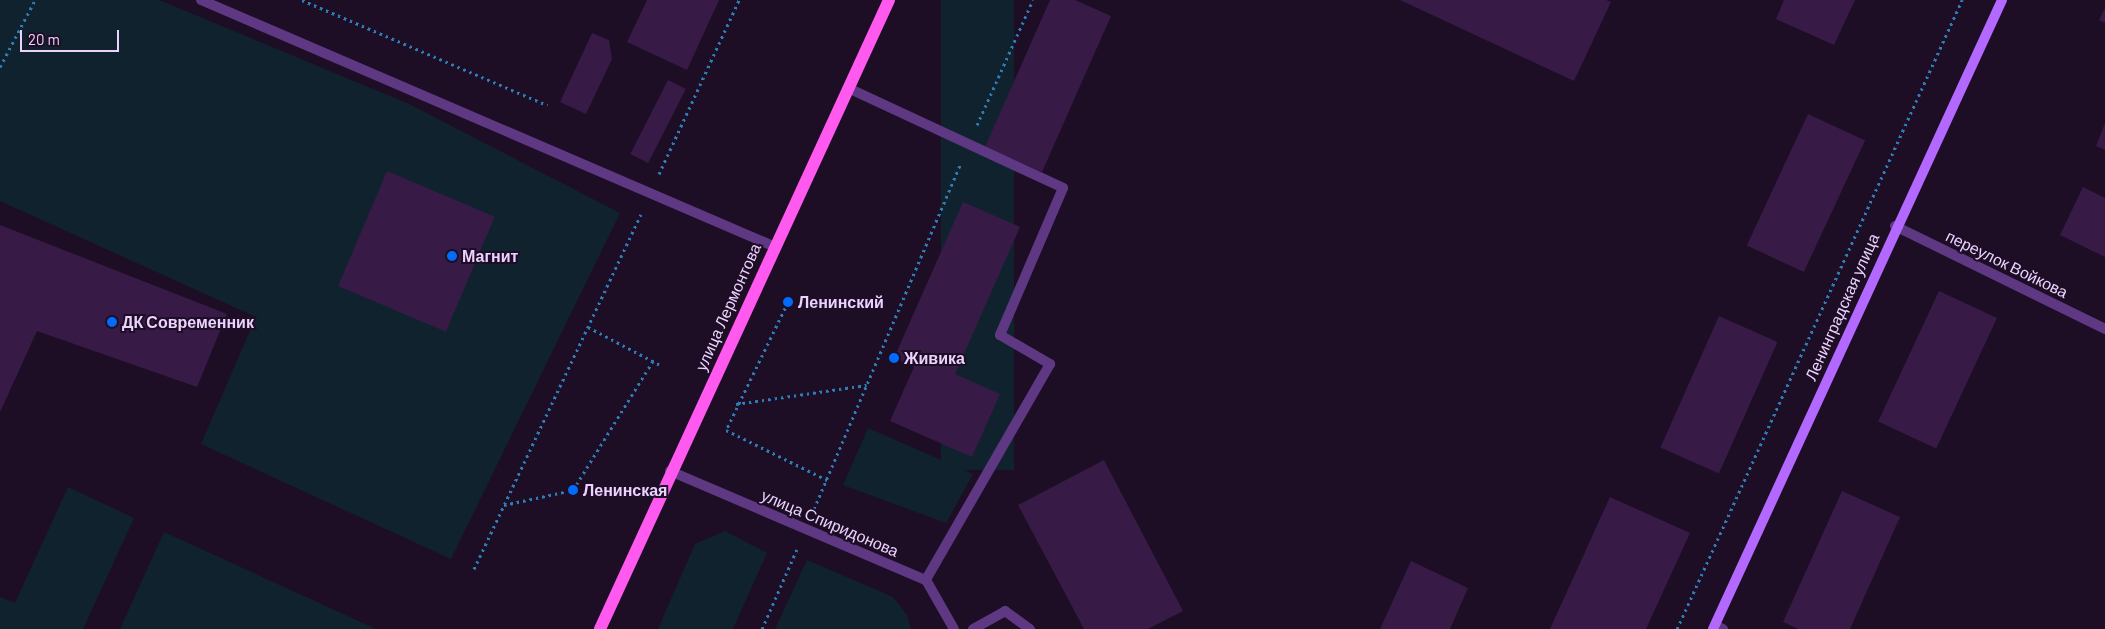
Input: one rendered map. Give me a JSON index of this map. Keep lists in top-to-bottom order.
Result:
{
  "streets": {
    "main road": ["улица Лермонтова"],
    "street": ["переулок Войкова", "Ленинградская улица", "улица Спиридонова"]
  },
  "crossings": [
    ["переулок Войкова", "Ленинградская улица"],
    ["улица Лермонтова", "улица Спиридонова"]
  ],
  "places": [
    "Магнит",
    "Ленинский",
    "ДК Современник",
    "Живика",
    "Ленинская"
  ],
  "scale_bar": "20 m"
}
